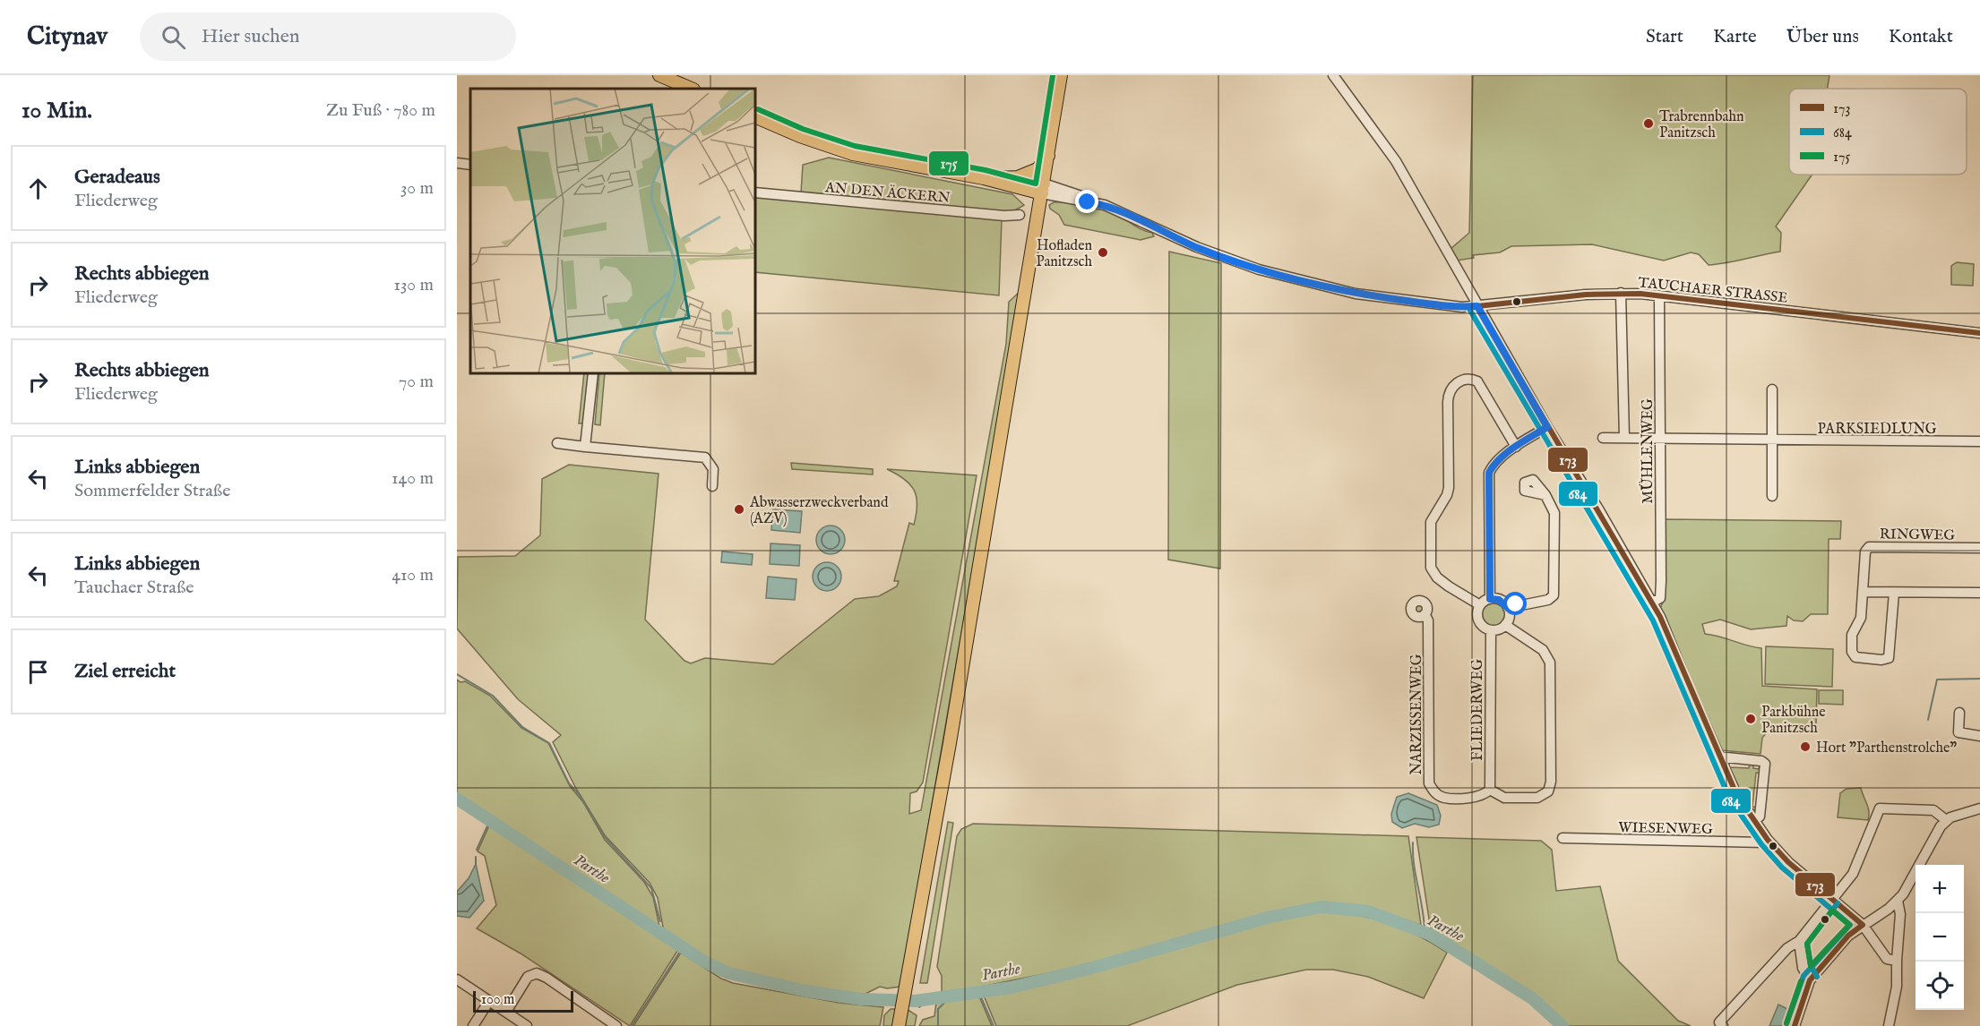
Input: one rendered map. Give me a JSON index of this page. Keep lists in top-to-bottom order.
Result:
{
  "streets": {
    "street": [
      "AN DEN ÄCKERN",
      "TAUCHAER STRASSE",
      "PARKSIEDLUNG",
      "MÜHLENWEG",
      "RINGWEG",
      "FLIEDERWEG",
      "NARZISSENWEG",
      "WIESENWEG"
    ]
  },
  "crossings": [
    ["TAUCHAER STRASSE", "MÜHLENWEG"],
    ["PARKSIEDLUNG", "MÜHLENWEG"],
    ["FLIEDERWEG", "NARZISSENWEG"]
  ],
  "water": ["Parthe"],
  "places": [
    "Trabrennbahn Panitzsch",
    "Hofladen Panitzsch",
    "Abwasserzweckverband (AZV)",
    "Parkbühne Panitzsch",
    "Hort \"Parthenstrolche\""
  ],
  "lines": ["transit line 175", "transit line 173", "transit line 684"],
  "legend": ["173", "684", "175"],
  "scale_bar": "100 m",
  "page": {
    "header": "Citynav",
    "search": "Hier suchen",
    "nav": [
      "Start",
      "Karte",
      "Über uns",
      "Kontakt"
    ],
    "heading": ["10 Min.", "Zu Fuß · 780 m"],
    "list": [
      ["Geradeaus", "Fliederweg", "30 m"],
      ["Rechts abbiegen", "Fliederweg", "130 m"],
      ["Rechts abbiegen", "Fliederweg", "70 m"],
      ["Links abbiegen", "Sommerfelder Straße", "140 m"],
      ["Links abbiegen", "Tauchaer Straße", "410 m"],
      "Ziel erreicht"
    ],
    "map_buttons": ["+", "−"],
    "scale": "100 m"
  }
}
